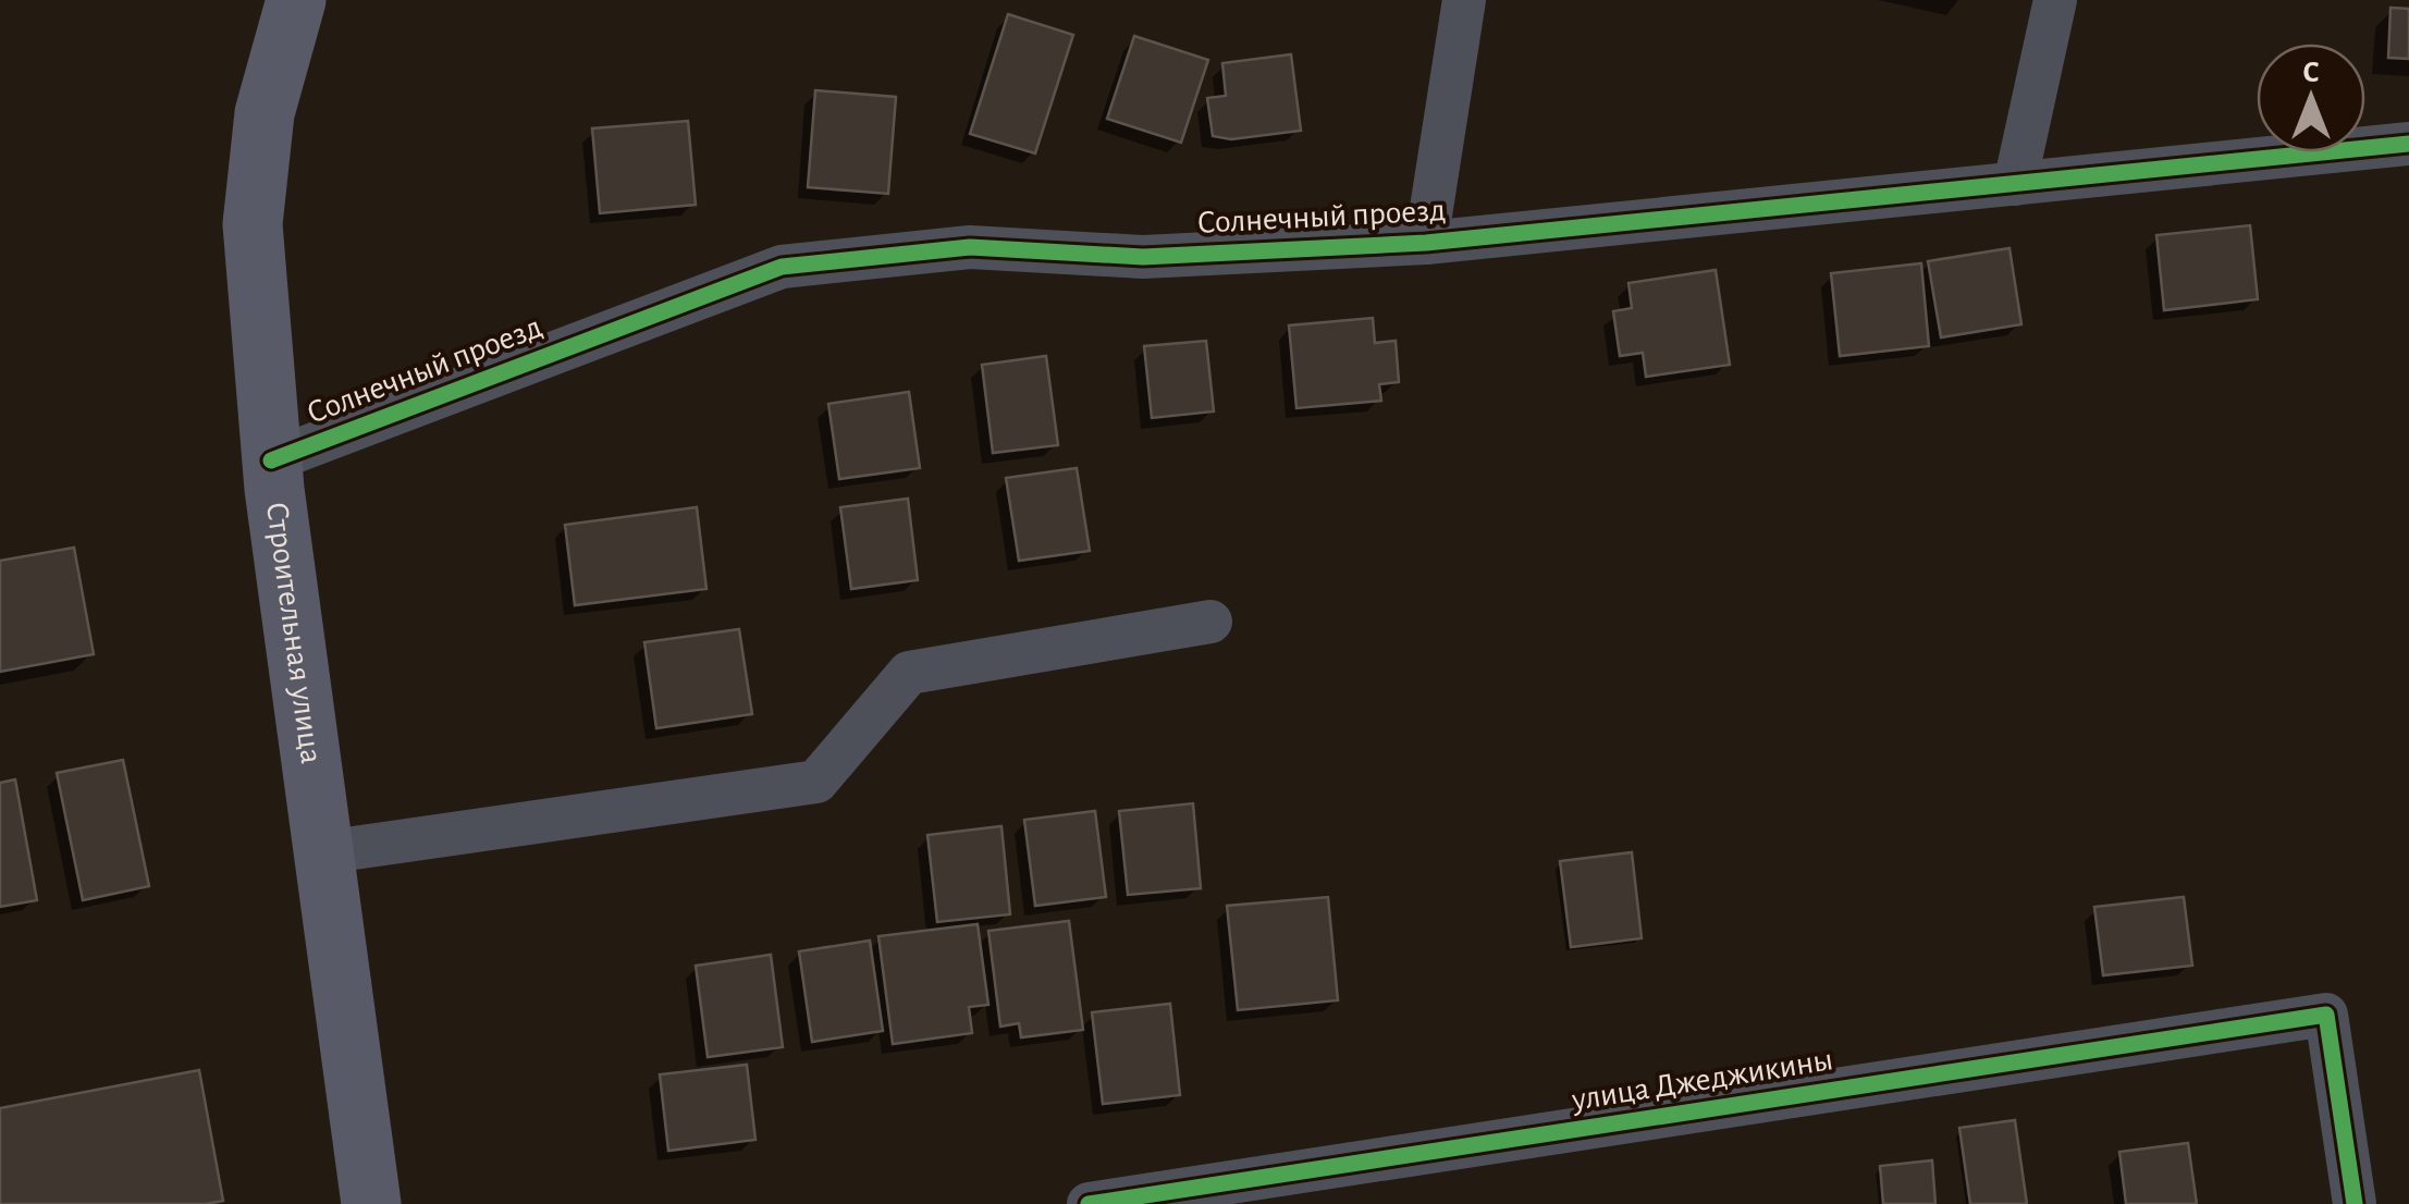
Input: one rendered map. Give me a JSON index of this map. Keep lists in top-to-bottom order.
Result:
{
  "streets": {
    "street": ["Солнечный проезд", "Строительная улица", "улица Джеджикины"]
  },
  "crossings": [
    ["Солнечный проезд", "Строительная улица"]
  ],
  "north": "top"
}
